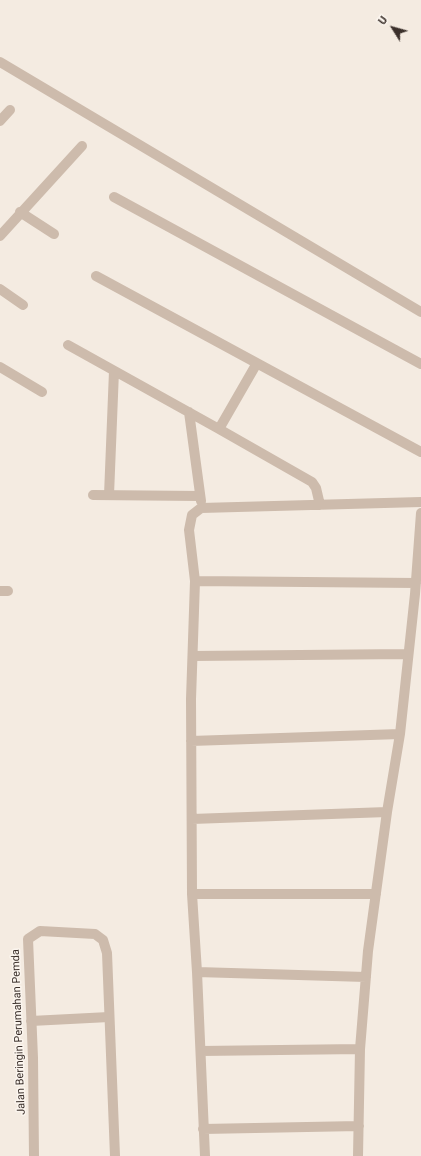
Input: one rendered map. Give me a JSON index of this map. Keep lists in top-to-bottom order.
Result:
{
  "streets": {
    "street": ["Jalan Beringin Perumahan Pemda"]
  },
  "north": "top left"
}
